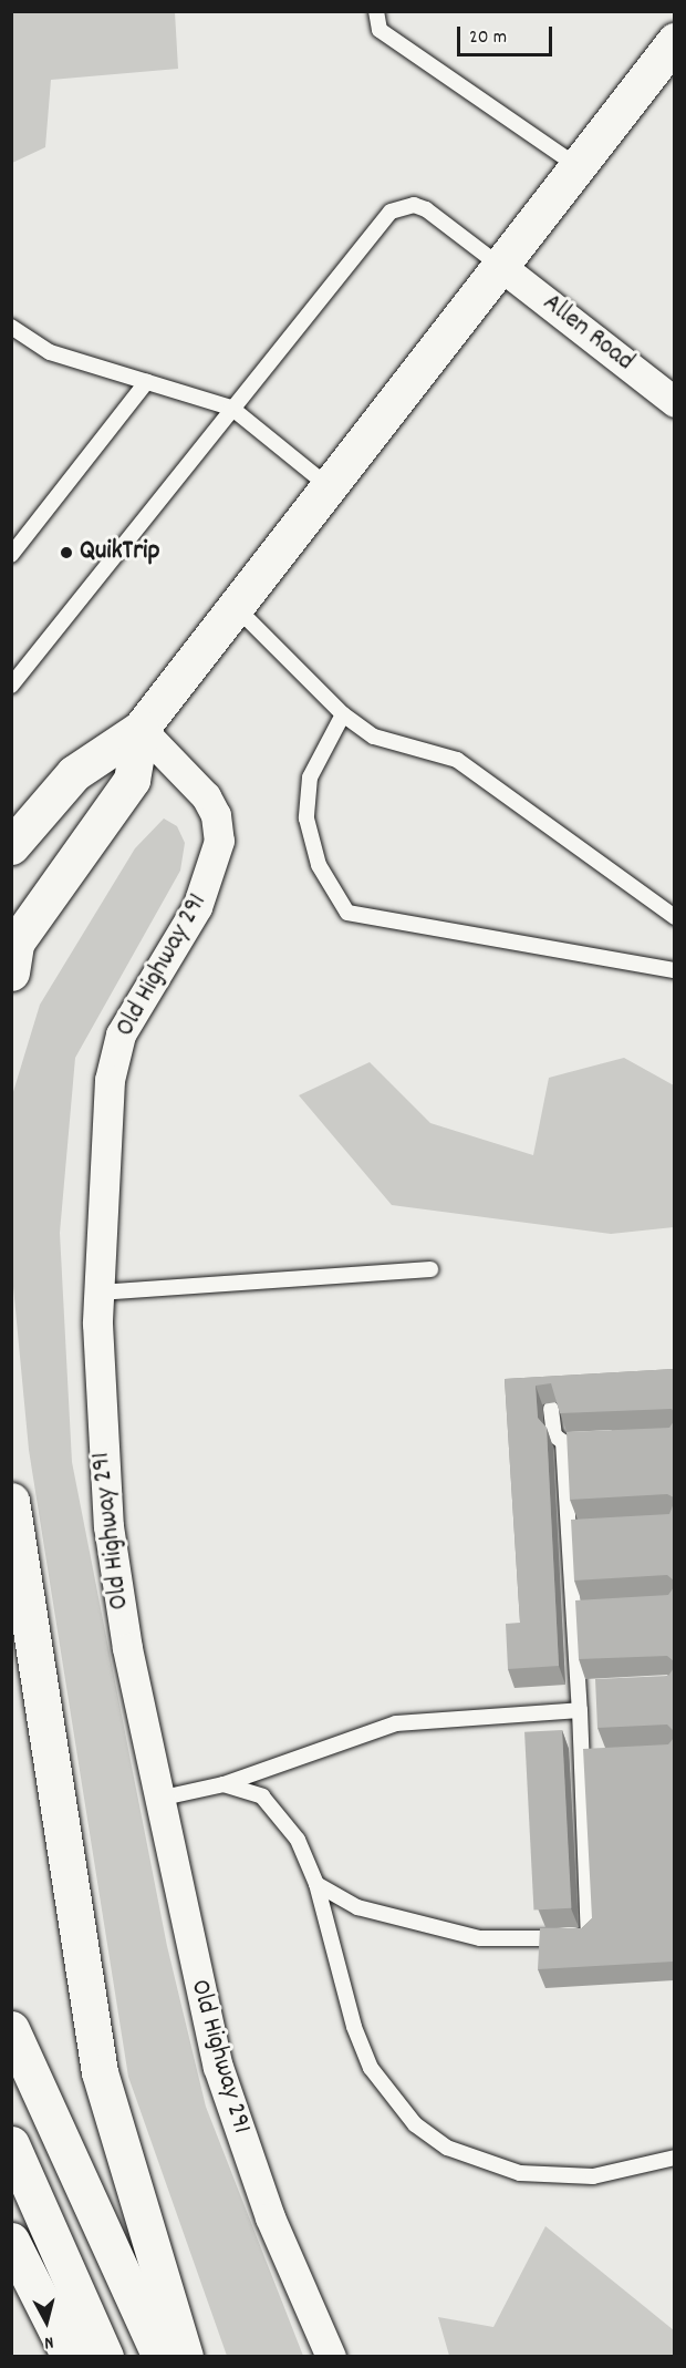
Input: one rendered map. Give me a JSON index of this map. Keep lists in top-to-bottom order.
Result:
{
  "streets": {
    "street": ["Allen Road", "Old Highway 291"]
  },
  "places": ["QuikTrip"],
  "scale_bar": "20 m",
  "north": "bottom"
}
